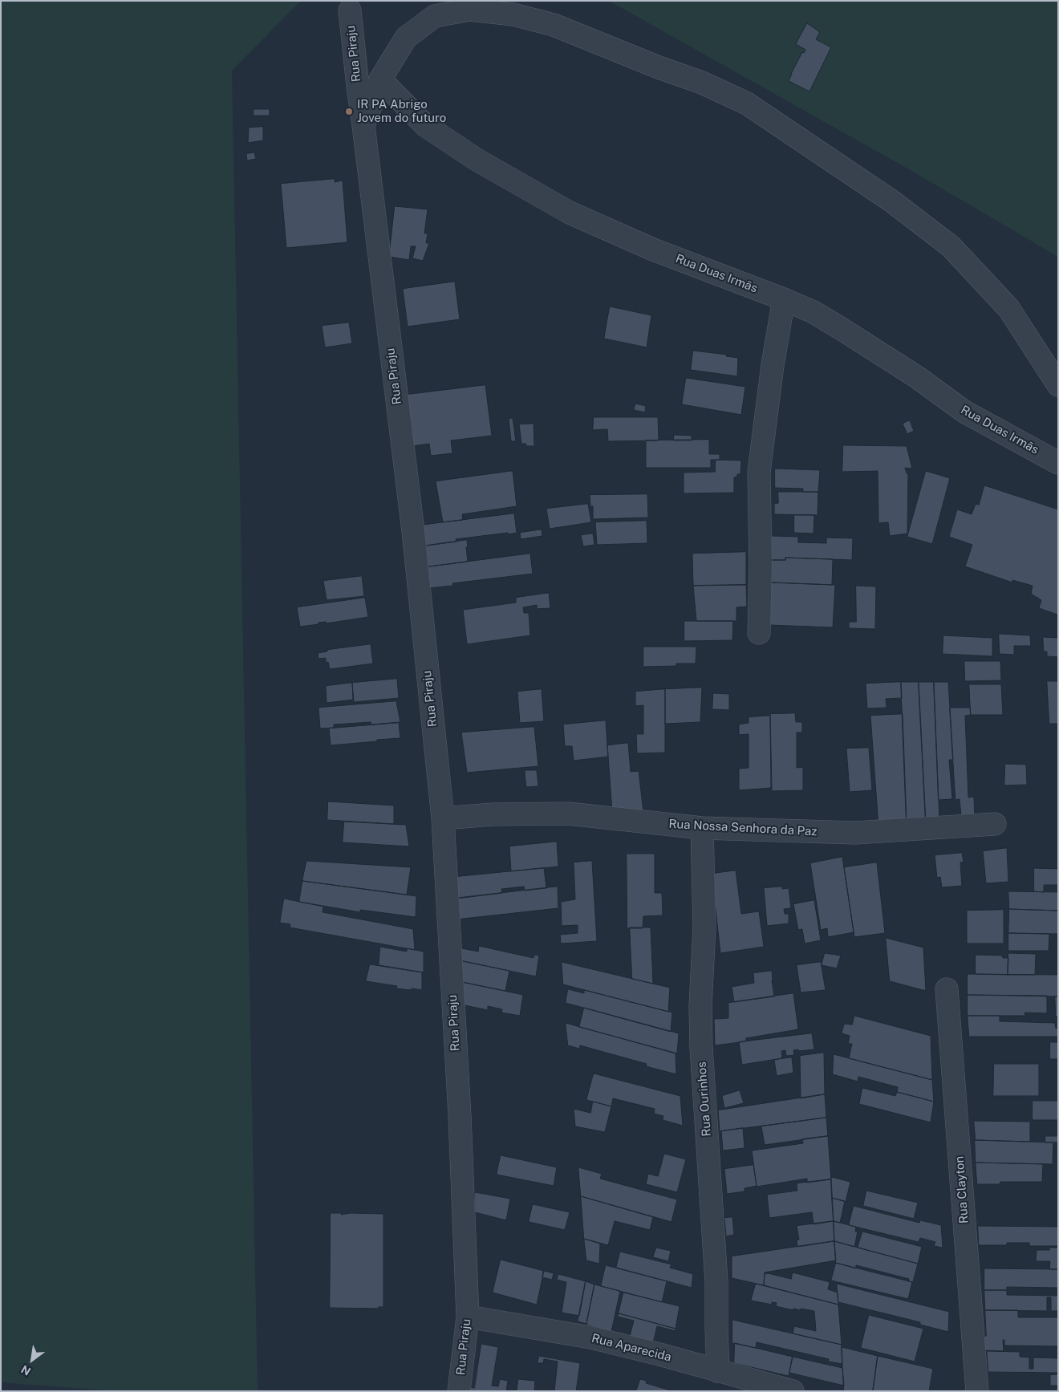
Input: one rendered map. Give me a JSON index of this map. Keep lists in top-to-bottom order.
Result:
{
  "streets": {
    "street": [
      "Rua Piraju",
      "Rua Duas Irmãs",
      "Rua Nossa Senhora da Paz",
      "Rua Ourinhos",
      "Rua Clayton",
      "Rua Aparecida"
    ]
  },
  "crossings": [
    ["Rua Piraju", "Rua Nossa Senhora da Paz"],
    ["Rua Piraju", "Rua Aparecida"],
    ["Rua Nossa Senhora da Paz", "Rua Ourinhos"],
    ["Rua Ourinhos", "Rua Aparecida"]
  ],
  "places": ["IR PA Abrigo Jovem do futuro"],
  "north": "bottom left"
}
